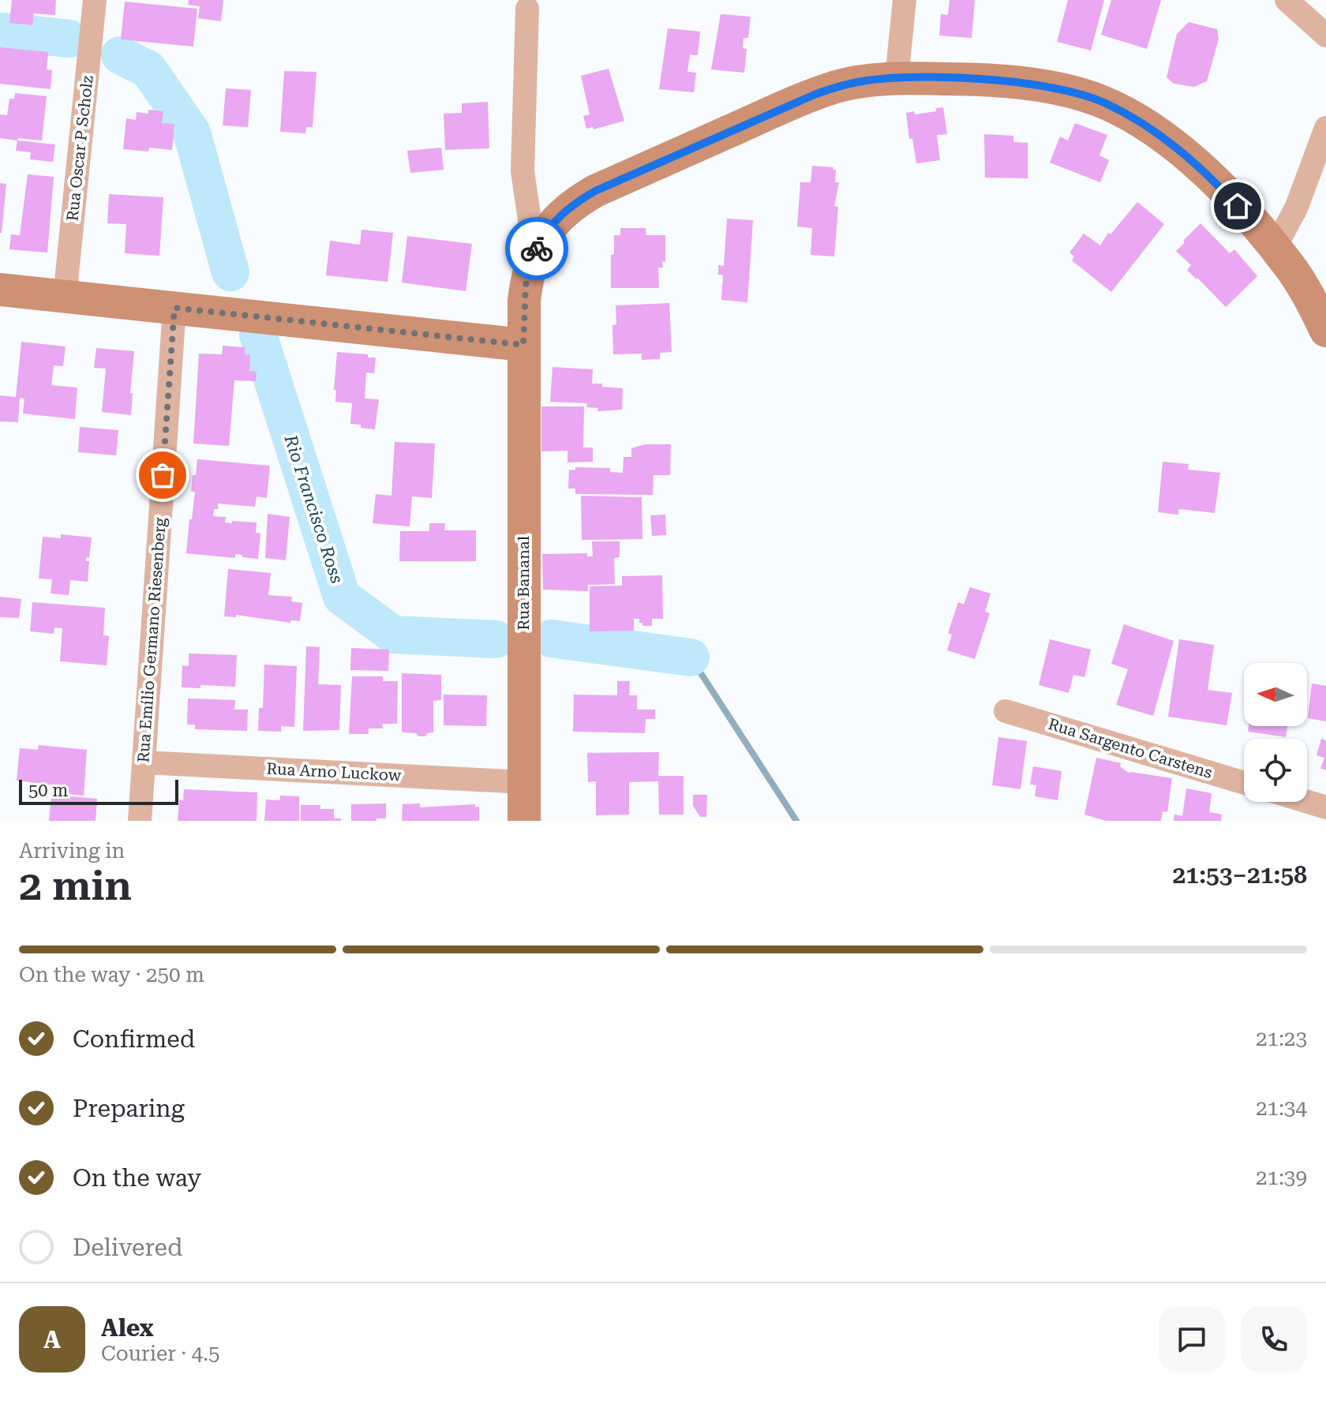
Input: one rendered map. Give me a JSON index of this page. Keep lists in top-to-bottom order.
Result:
{
  "streets": {
    "street": [
      "Rua Oscar P Scholz",
      "Rua Bananal",
      "Rua Emílio Germano Riesenberg",
      "Rua Sargento Carstens",
      "Rua Arno Luckow"
    ]
  },
  "crossings": [
    ["Rua Bananal", "Rua Arno Luckow"],
    ["Rua Emílio Germano Riesenberg", "Rua Arno Luckow"]
  ],
  "water": ["Rio Francisco Ross"],
  "scale_bar": "50 m",
  "north": "left",
  "page": {
    "scale": "50 m",
    "heading": ["2 min", "Arriving in", "21:53–21:58"],
    "panel": ["Alex", "Courier · 4.5"],
    "bar": "On the way · 250 m",
    "list": [
      ["Confirmed", "21:23"],
      ["Preparing", "21:34"],
      ["On the way", "21:39"],
      "Delivered"
    ],
    "round": "A"
  }
}
